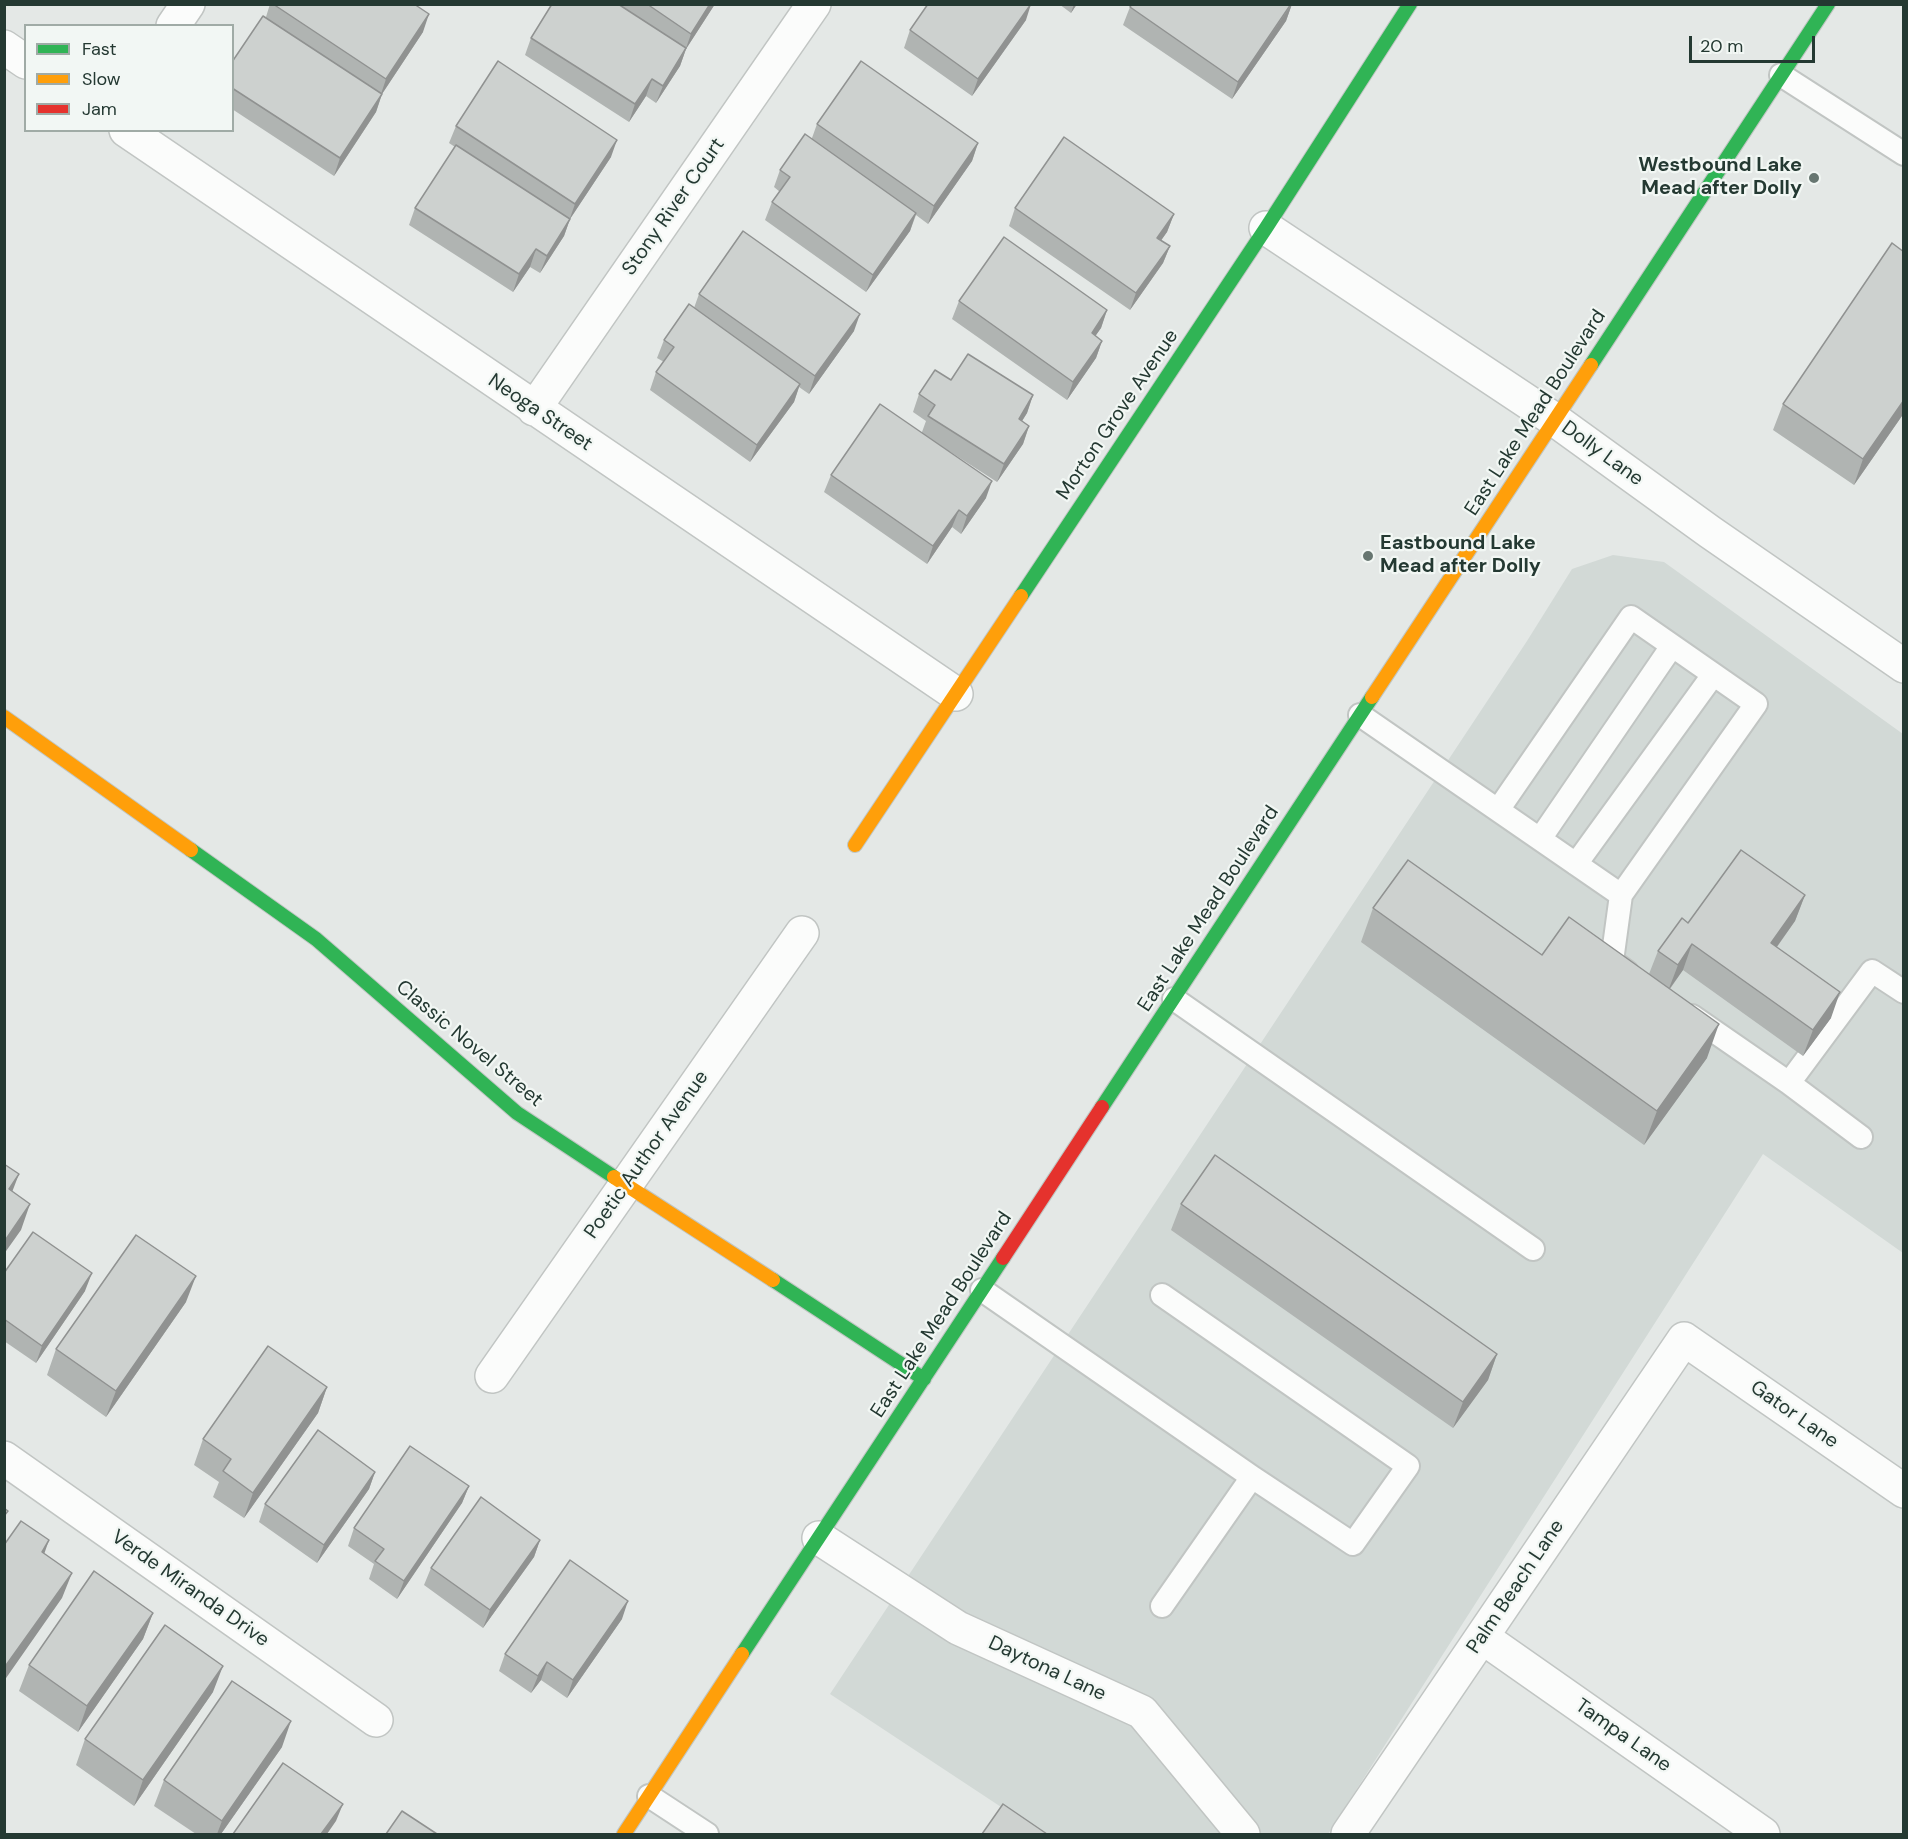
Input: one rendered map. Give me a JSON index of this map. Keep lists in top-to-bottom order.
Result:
{
  "streets": {
    "main road": ["East Lake Mead Boulevard", "Morton Grove Avenue", "Classic Novel Street"],
    "street": [
      "Stony River Court",
      "Neoga Street",
      "Dolly Lane",
      "Poetic Author Avenue",
      "Gator Lane",
      "Palm Beach Lane",
      "Verde Miranda Drive",
      "Daytona Lane",
      "Tampa Lane"
    ]
  },
  "crossings": [
    ["Stony River Court", "Neoga Street"],
    ["Neoga Street", "Morton Grove Avenue"],
    ["East Lake Mead Boulevard", "Dolly Lane"],
    ["East Lake Mead Boulevard", "Classic Novel Street"],
    ["East Lake Mead Boulevard", "Daytona Lane"],
    ["Morton Grove Avenue", "Dolly Lane"],
    ["Classic Novel Street", "Poetic Author Avenue"],
    ["Gator Lane", "Palm Beach Lane"],
    ["Palm Beach Lane", "Tampa Lane"]
  ],
  "places": ["Westbound Lake Mead after Dolly", "Eastbound Lake Mead after Dolly"],
  "legend": ["Fast", "Slow", "Jam"],
  "scale_bar": "20 m"
}
